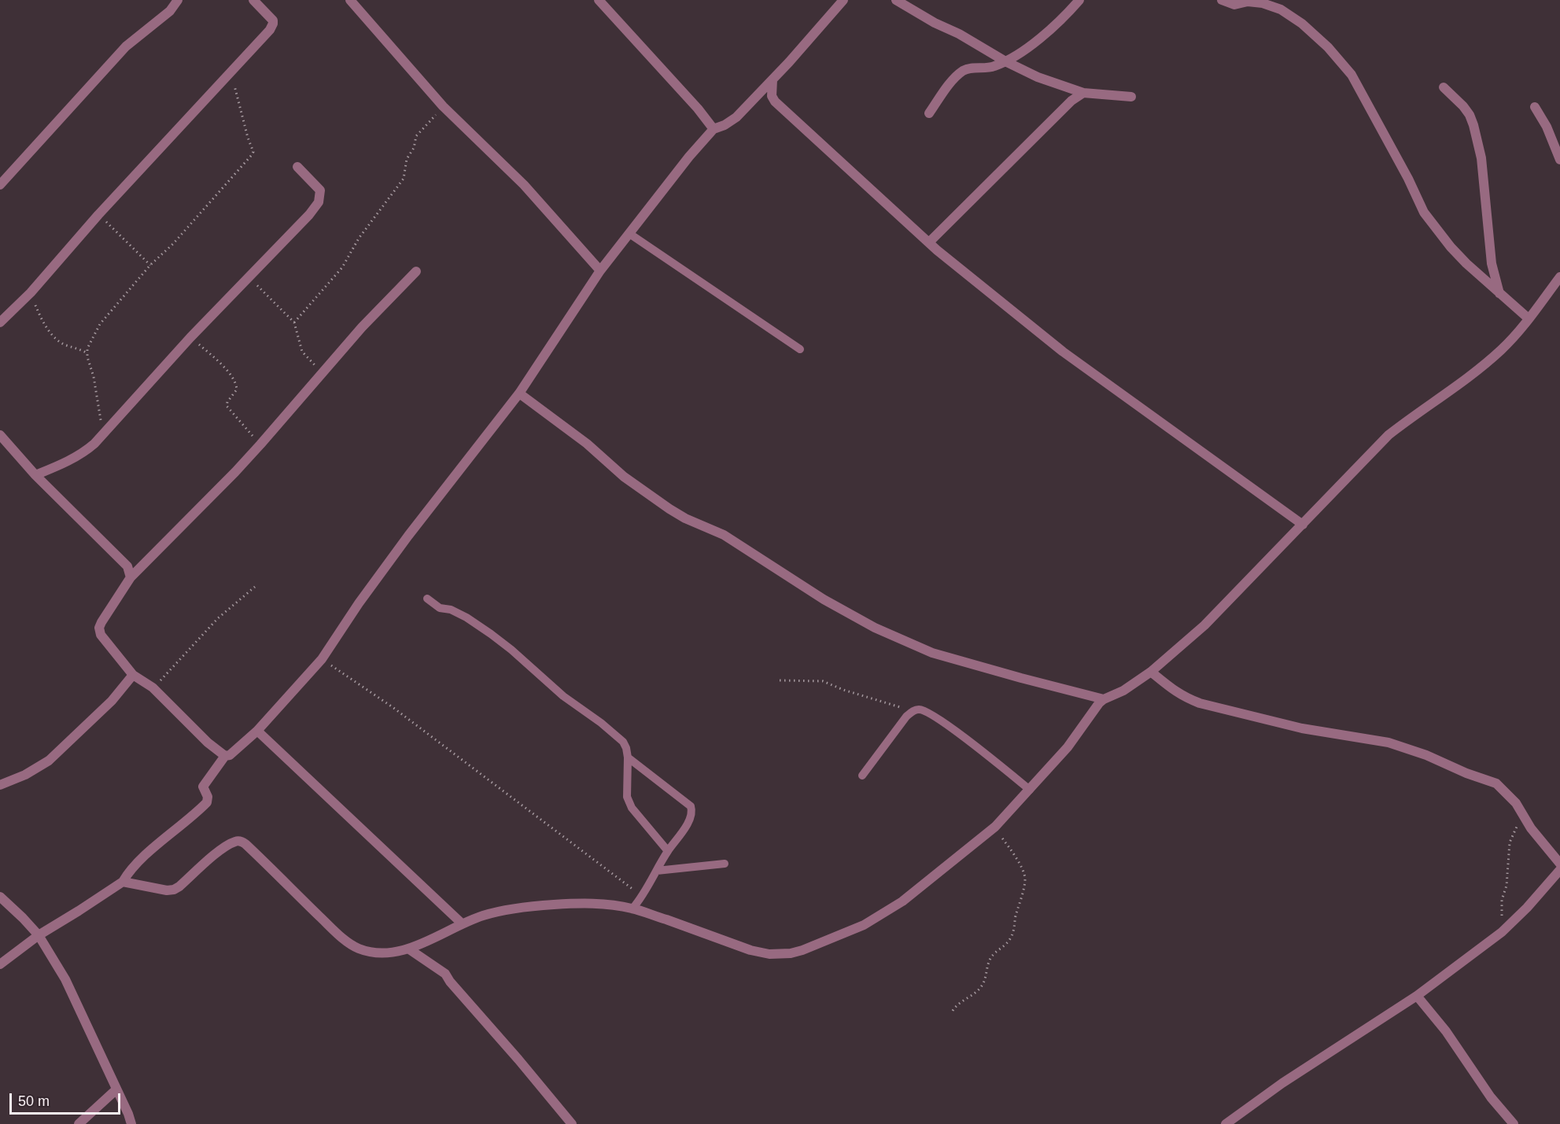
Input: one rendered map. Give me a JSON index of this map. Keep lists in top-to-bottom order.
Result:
{
  "scale_bar": "50 m"
}
